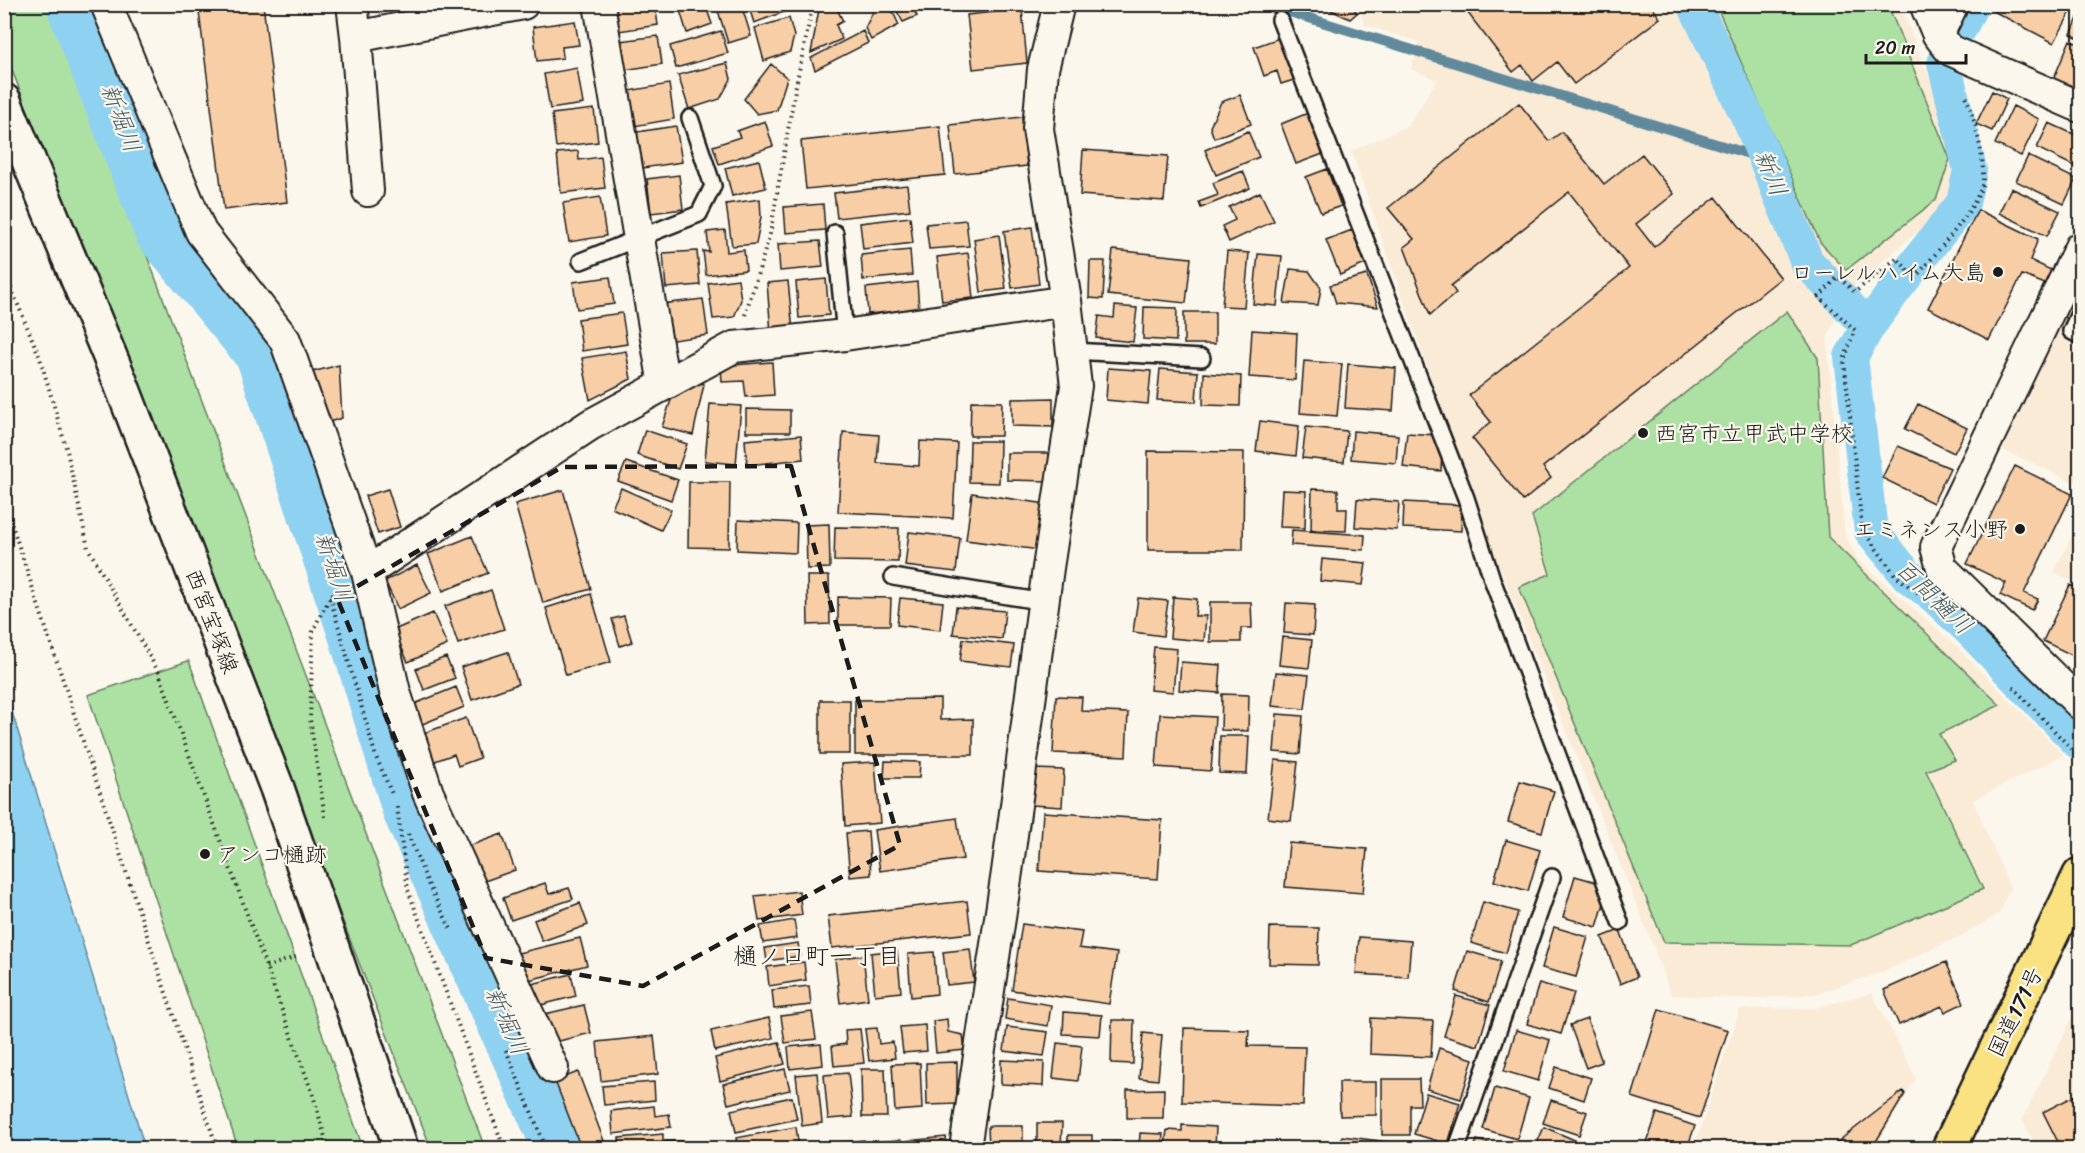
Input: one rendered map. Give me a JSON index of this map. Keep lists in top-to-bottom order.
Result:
{
  "streets": {
    "highway": ["国道171号"],
    "main road": ["西宮宝塚線"]
  },
  "districts": ["樋ノ口町一丁目"],
  "water": ["新堀川", "新川", "百間樋川"],
  "places": [
    "ローレルハイム大島",
    "西宮市立甲武中学校",
    "エミネンス小野",
    "アンコ樋跡"
  ],
  "scale_bar": "20 m"
}
